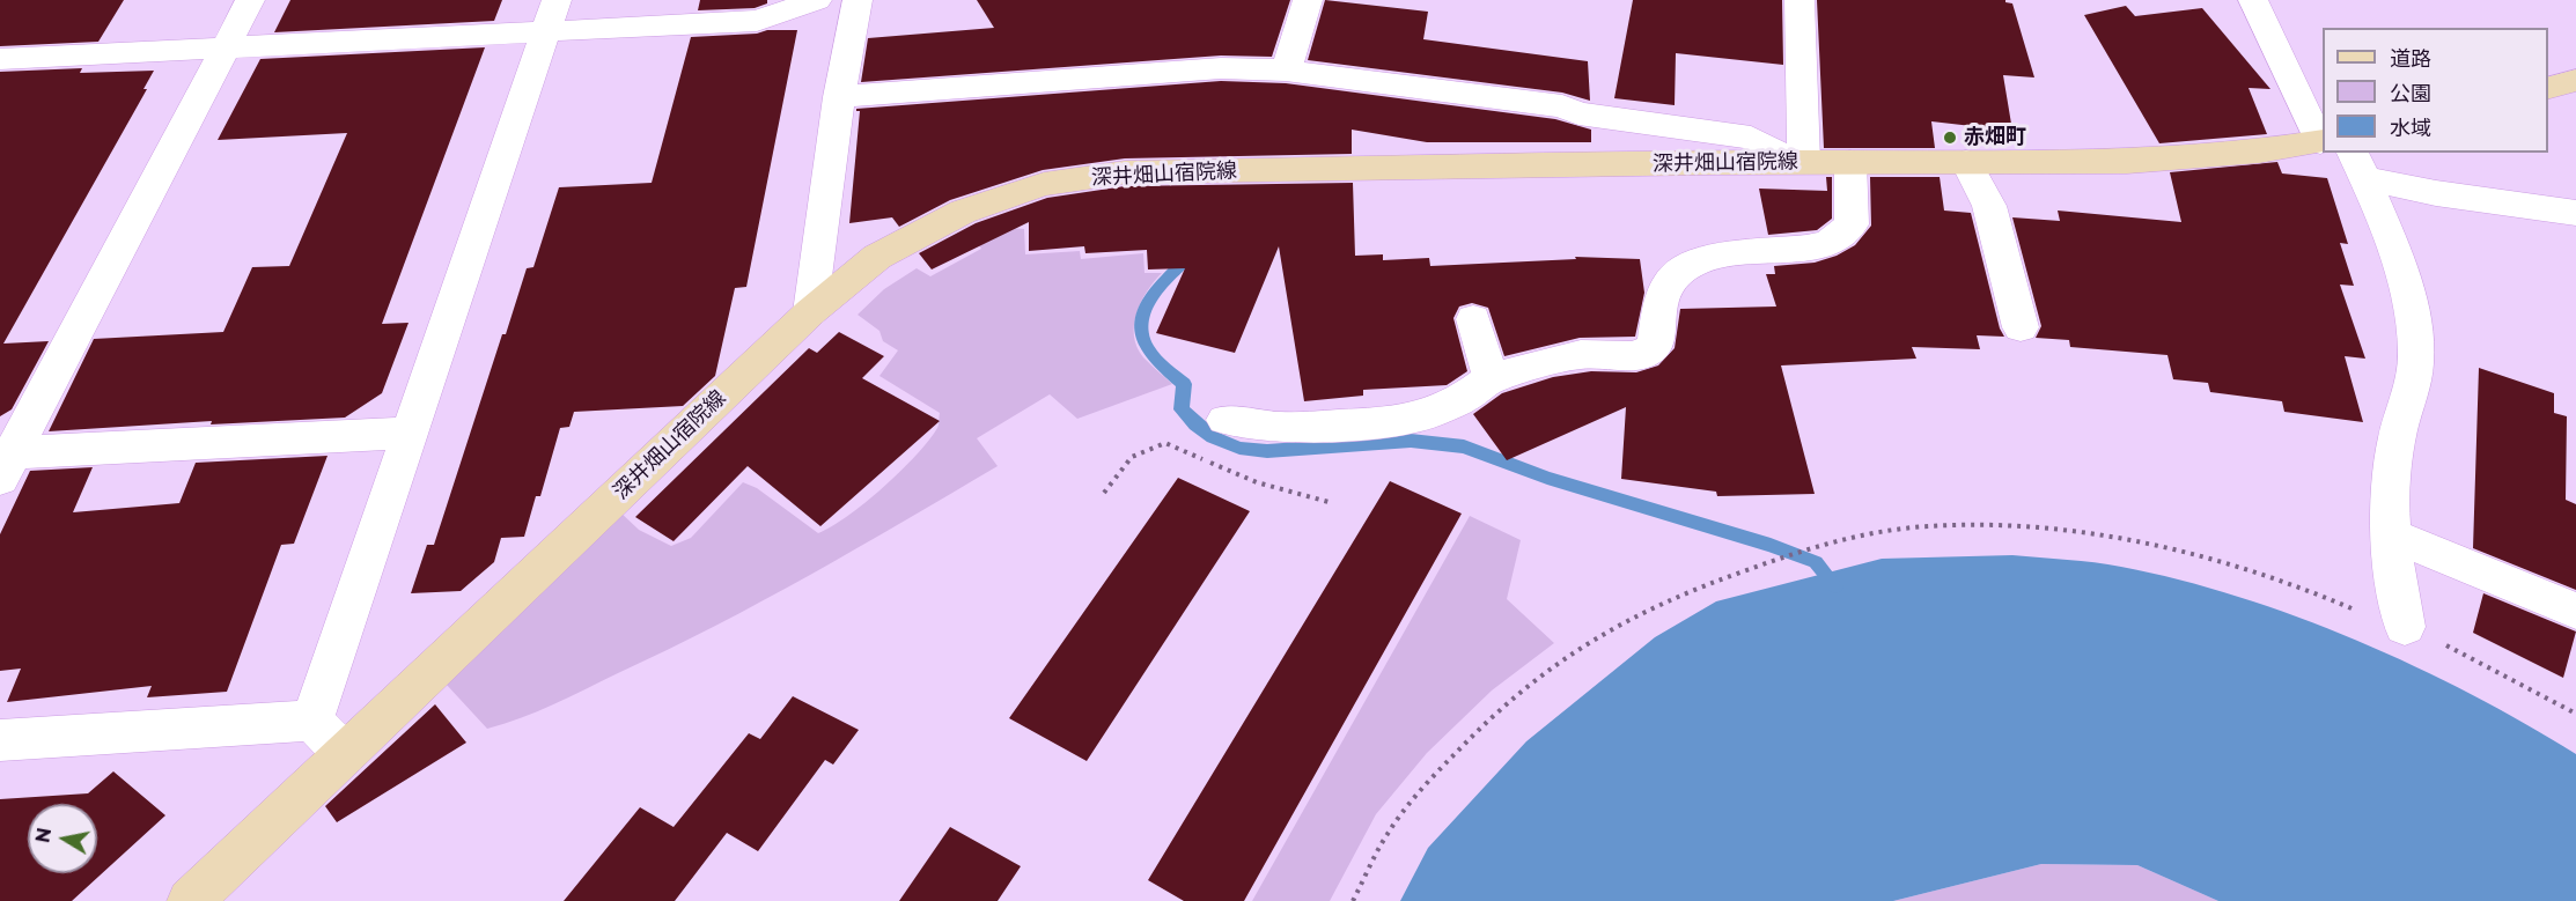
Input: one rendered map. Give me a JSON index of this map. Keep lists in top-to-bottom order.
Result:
{
  "streets": {
    "main road": ["深井畑山宿院線"]
  },
  "places": ["赤畑町"],
  "legend": ["道路", "公園", "水域"],
  "north": "left"
}
